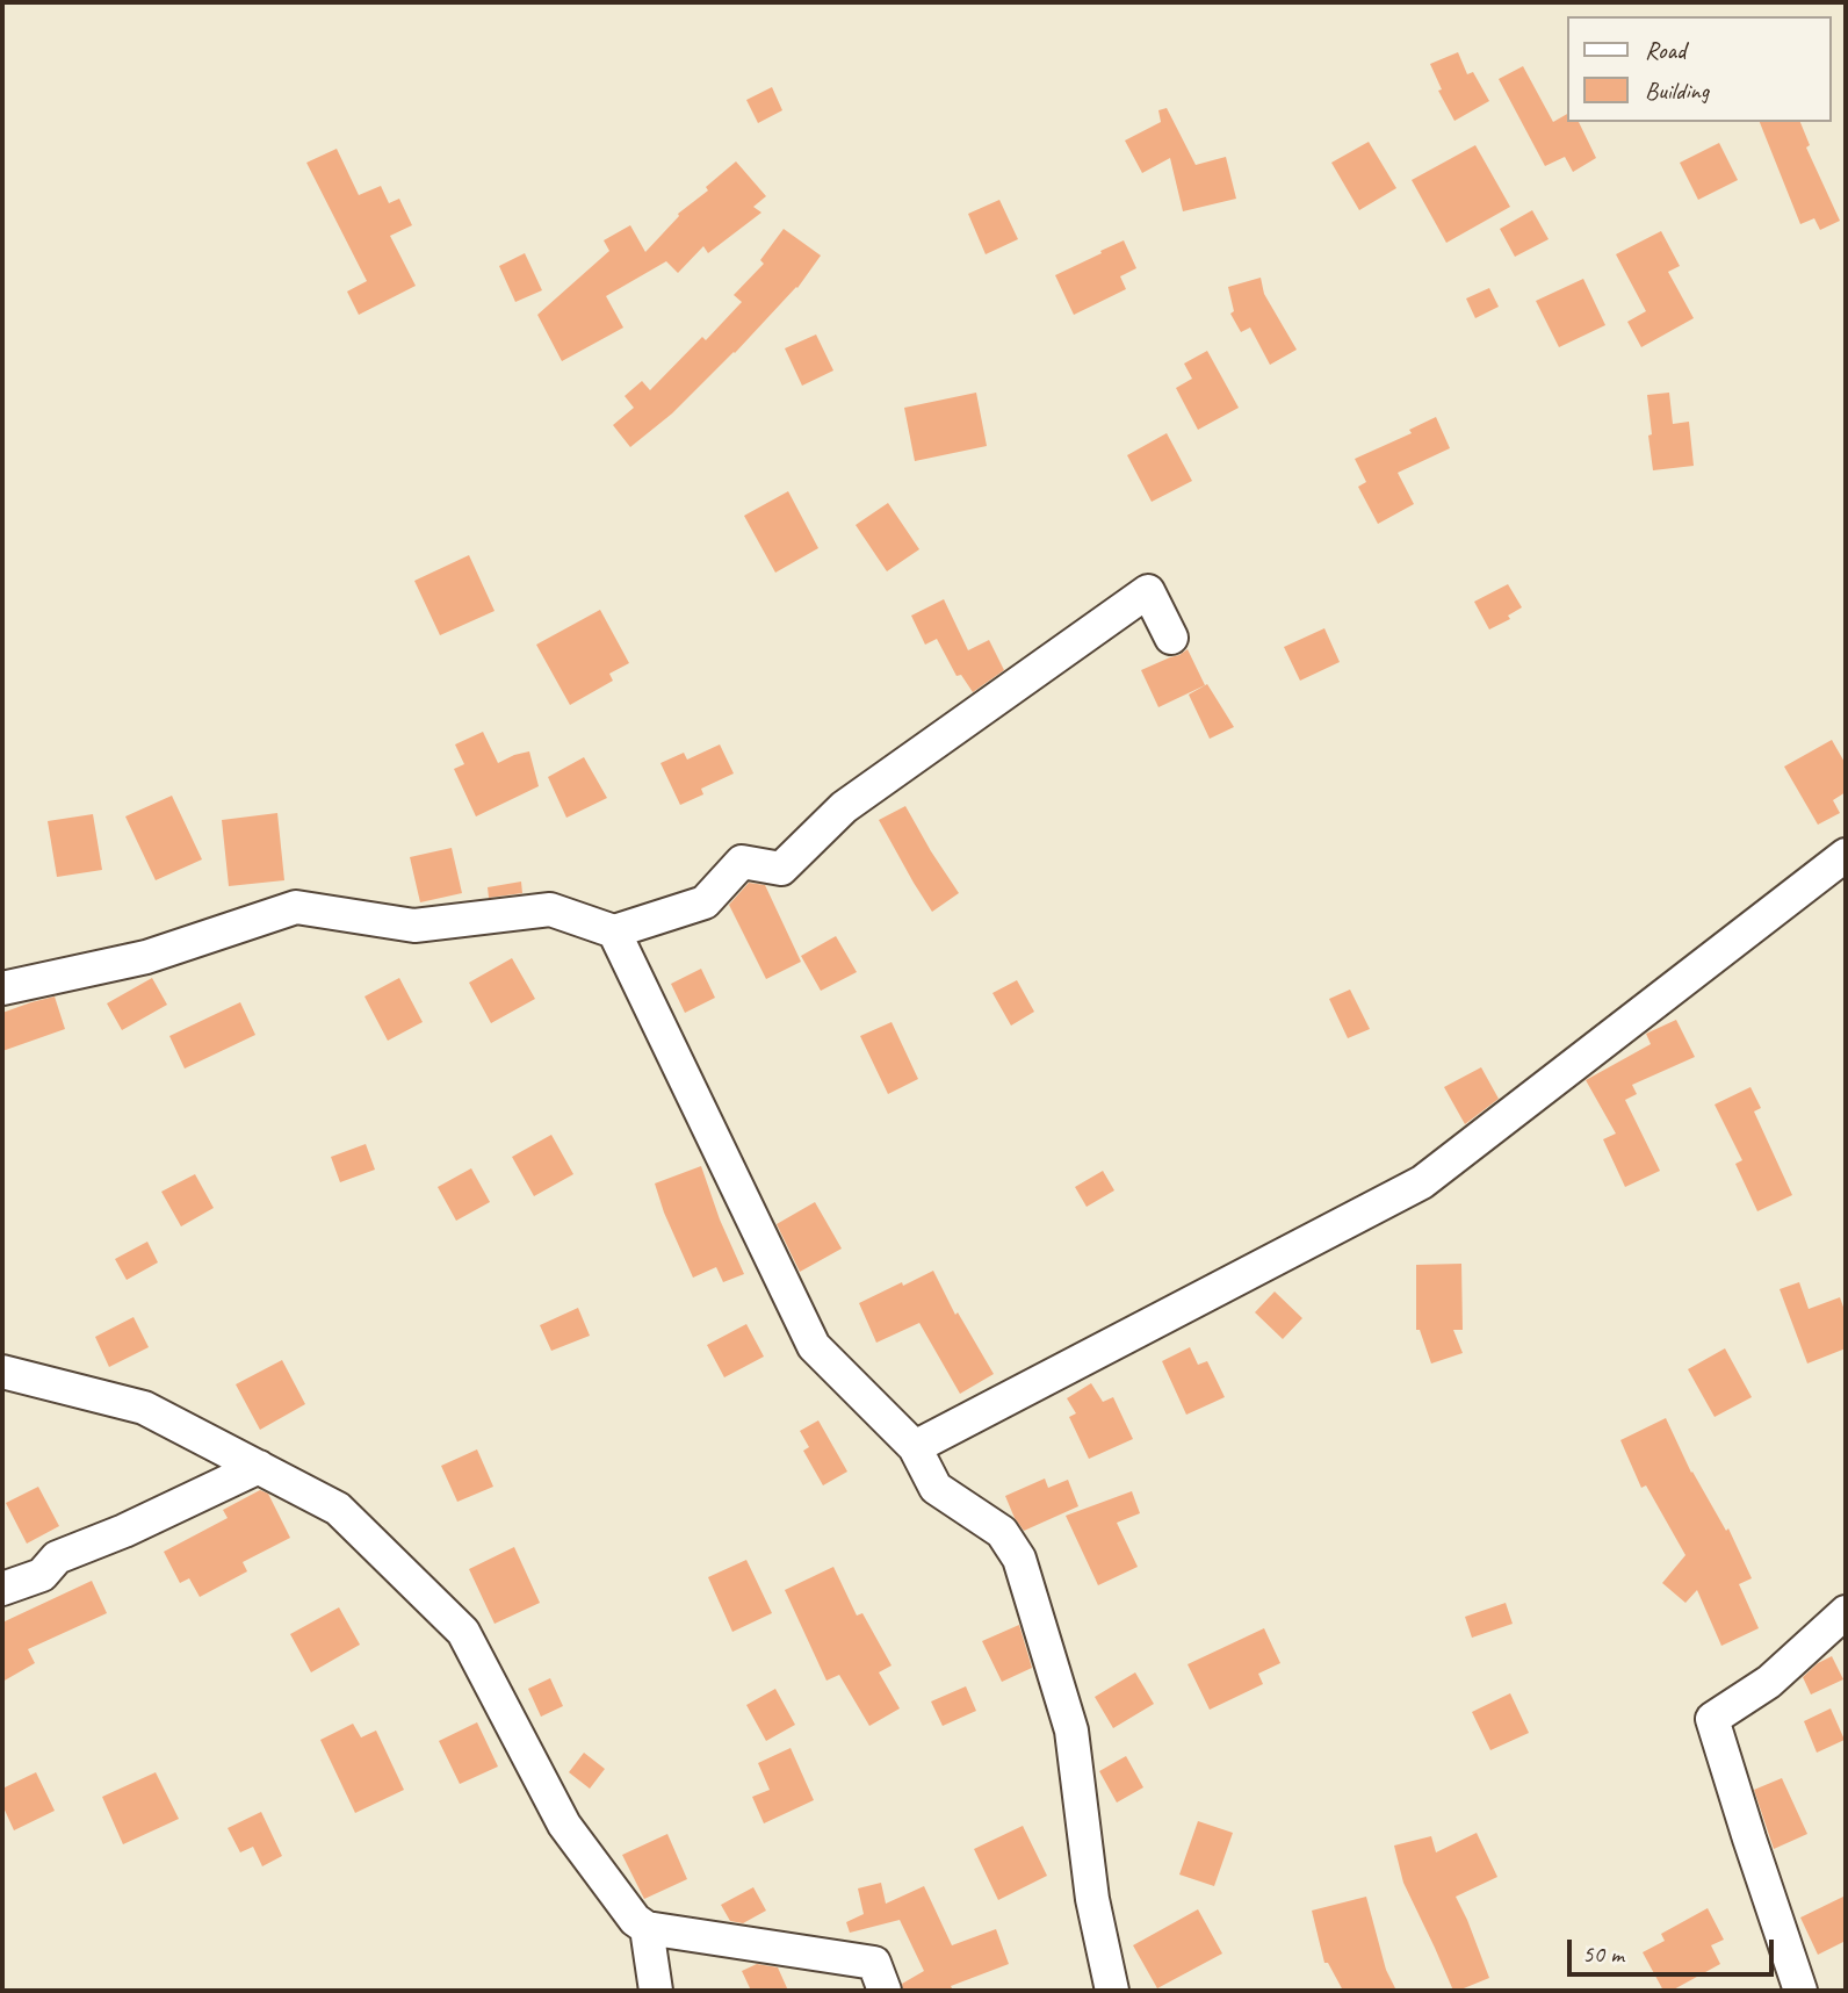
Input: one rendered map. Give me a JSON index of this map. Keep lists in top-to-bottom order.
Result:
{
  "legend": ["Road", "Building"],
  "scale_bar": "50 m"
}
